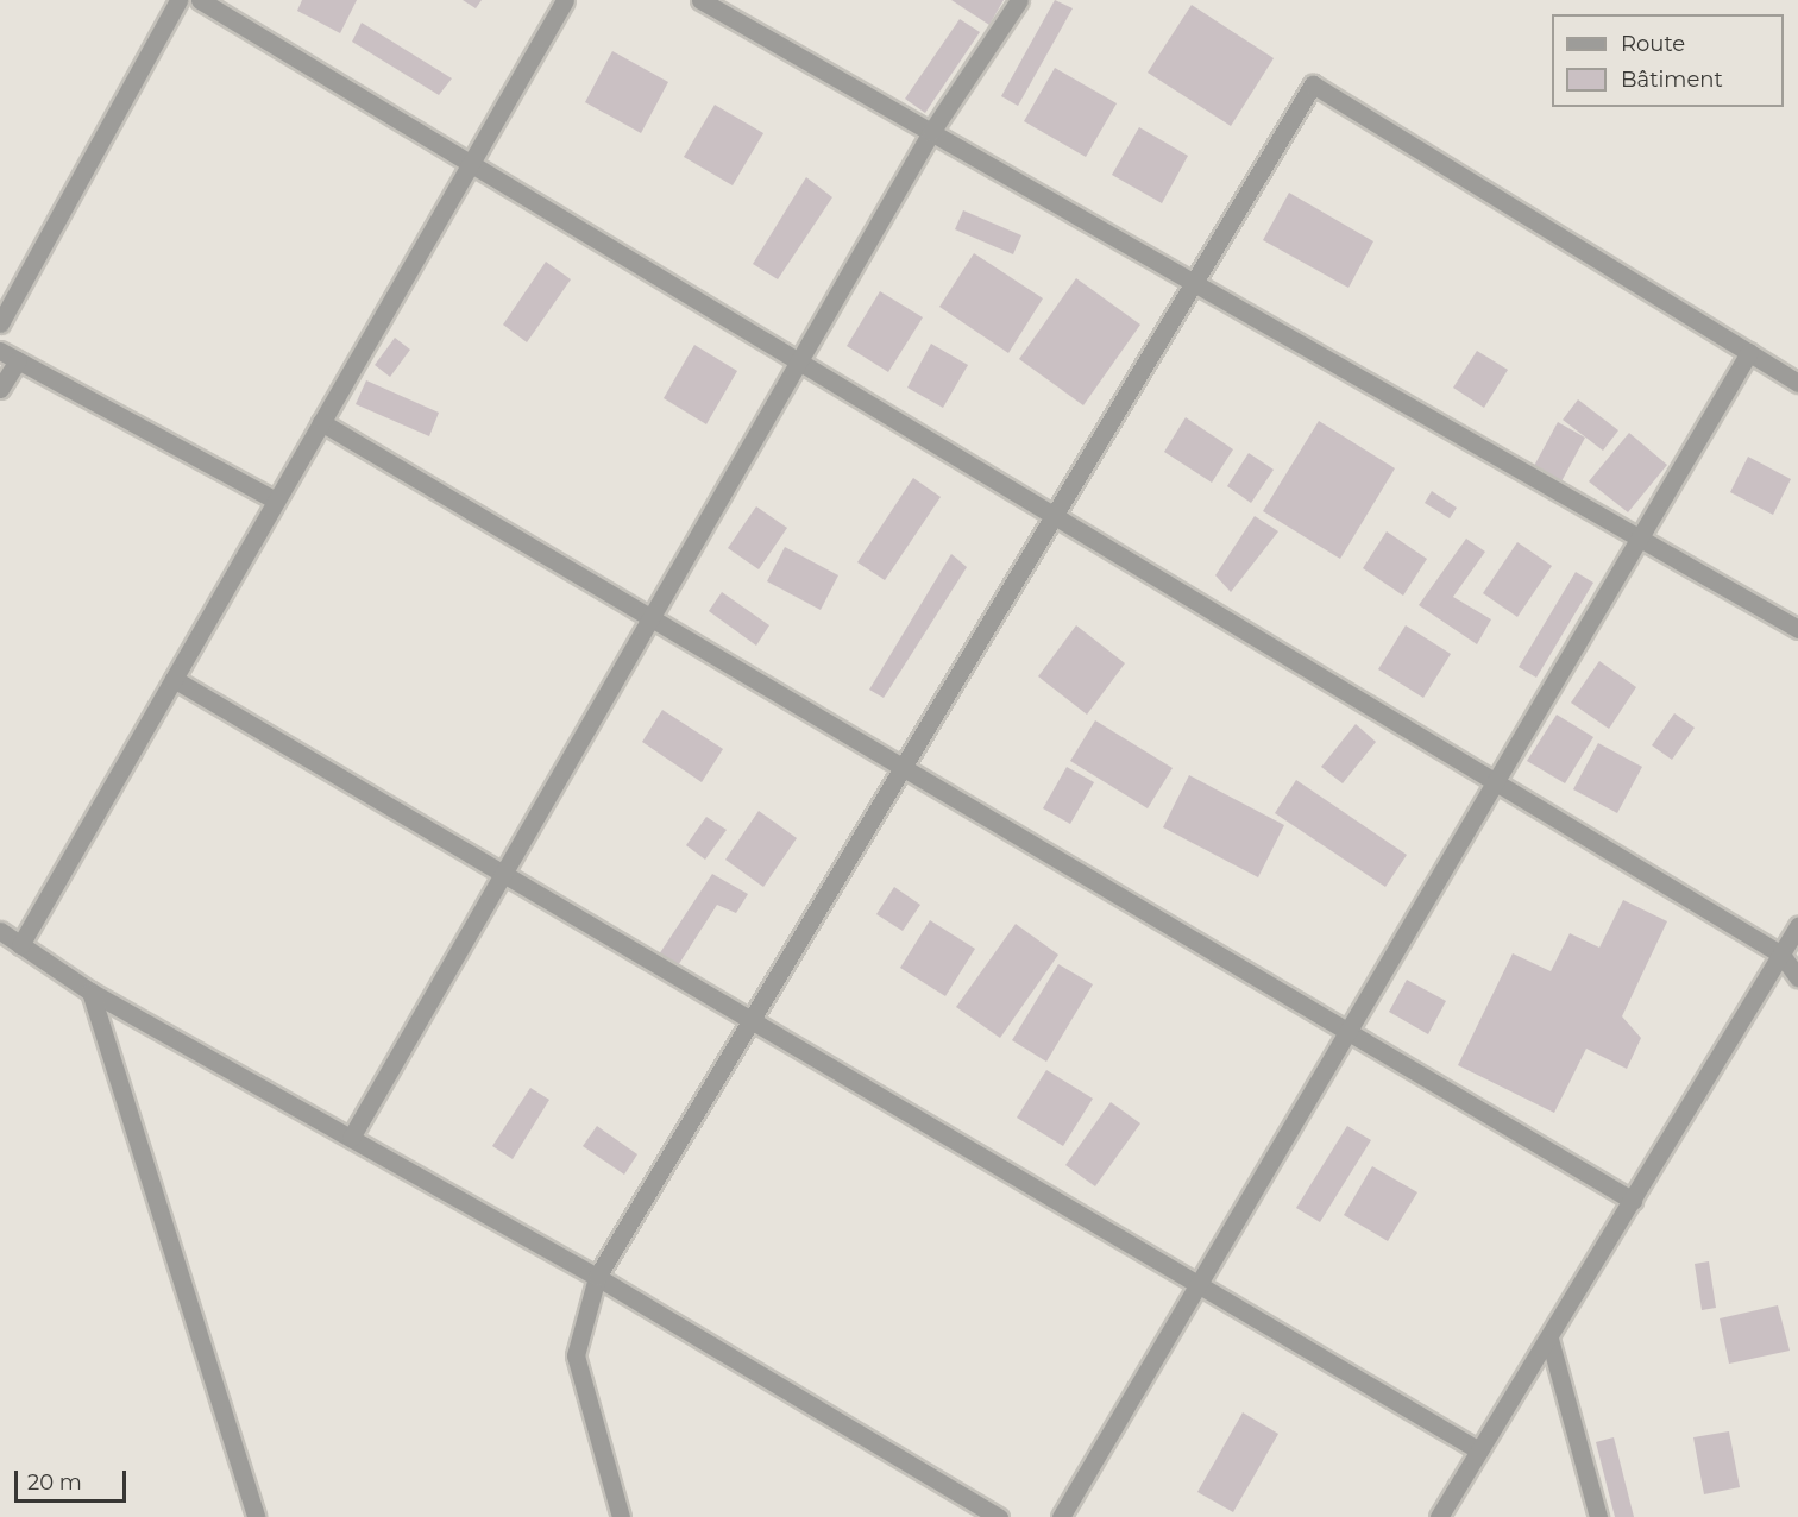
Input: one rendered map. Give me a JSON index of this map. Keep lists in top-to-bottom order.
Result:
{
  "legend": ["Route", "Bâtiment"],
  "scale_bar": "20 m"
}
